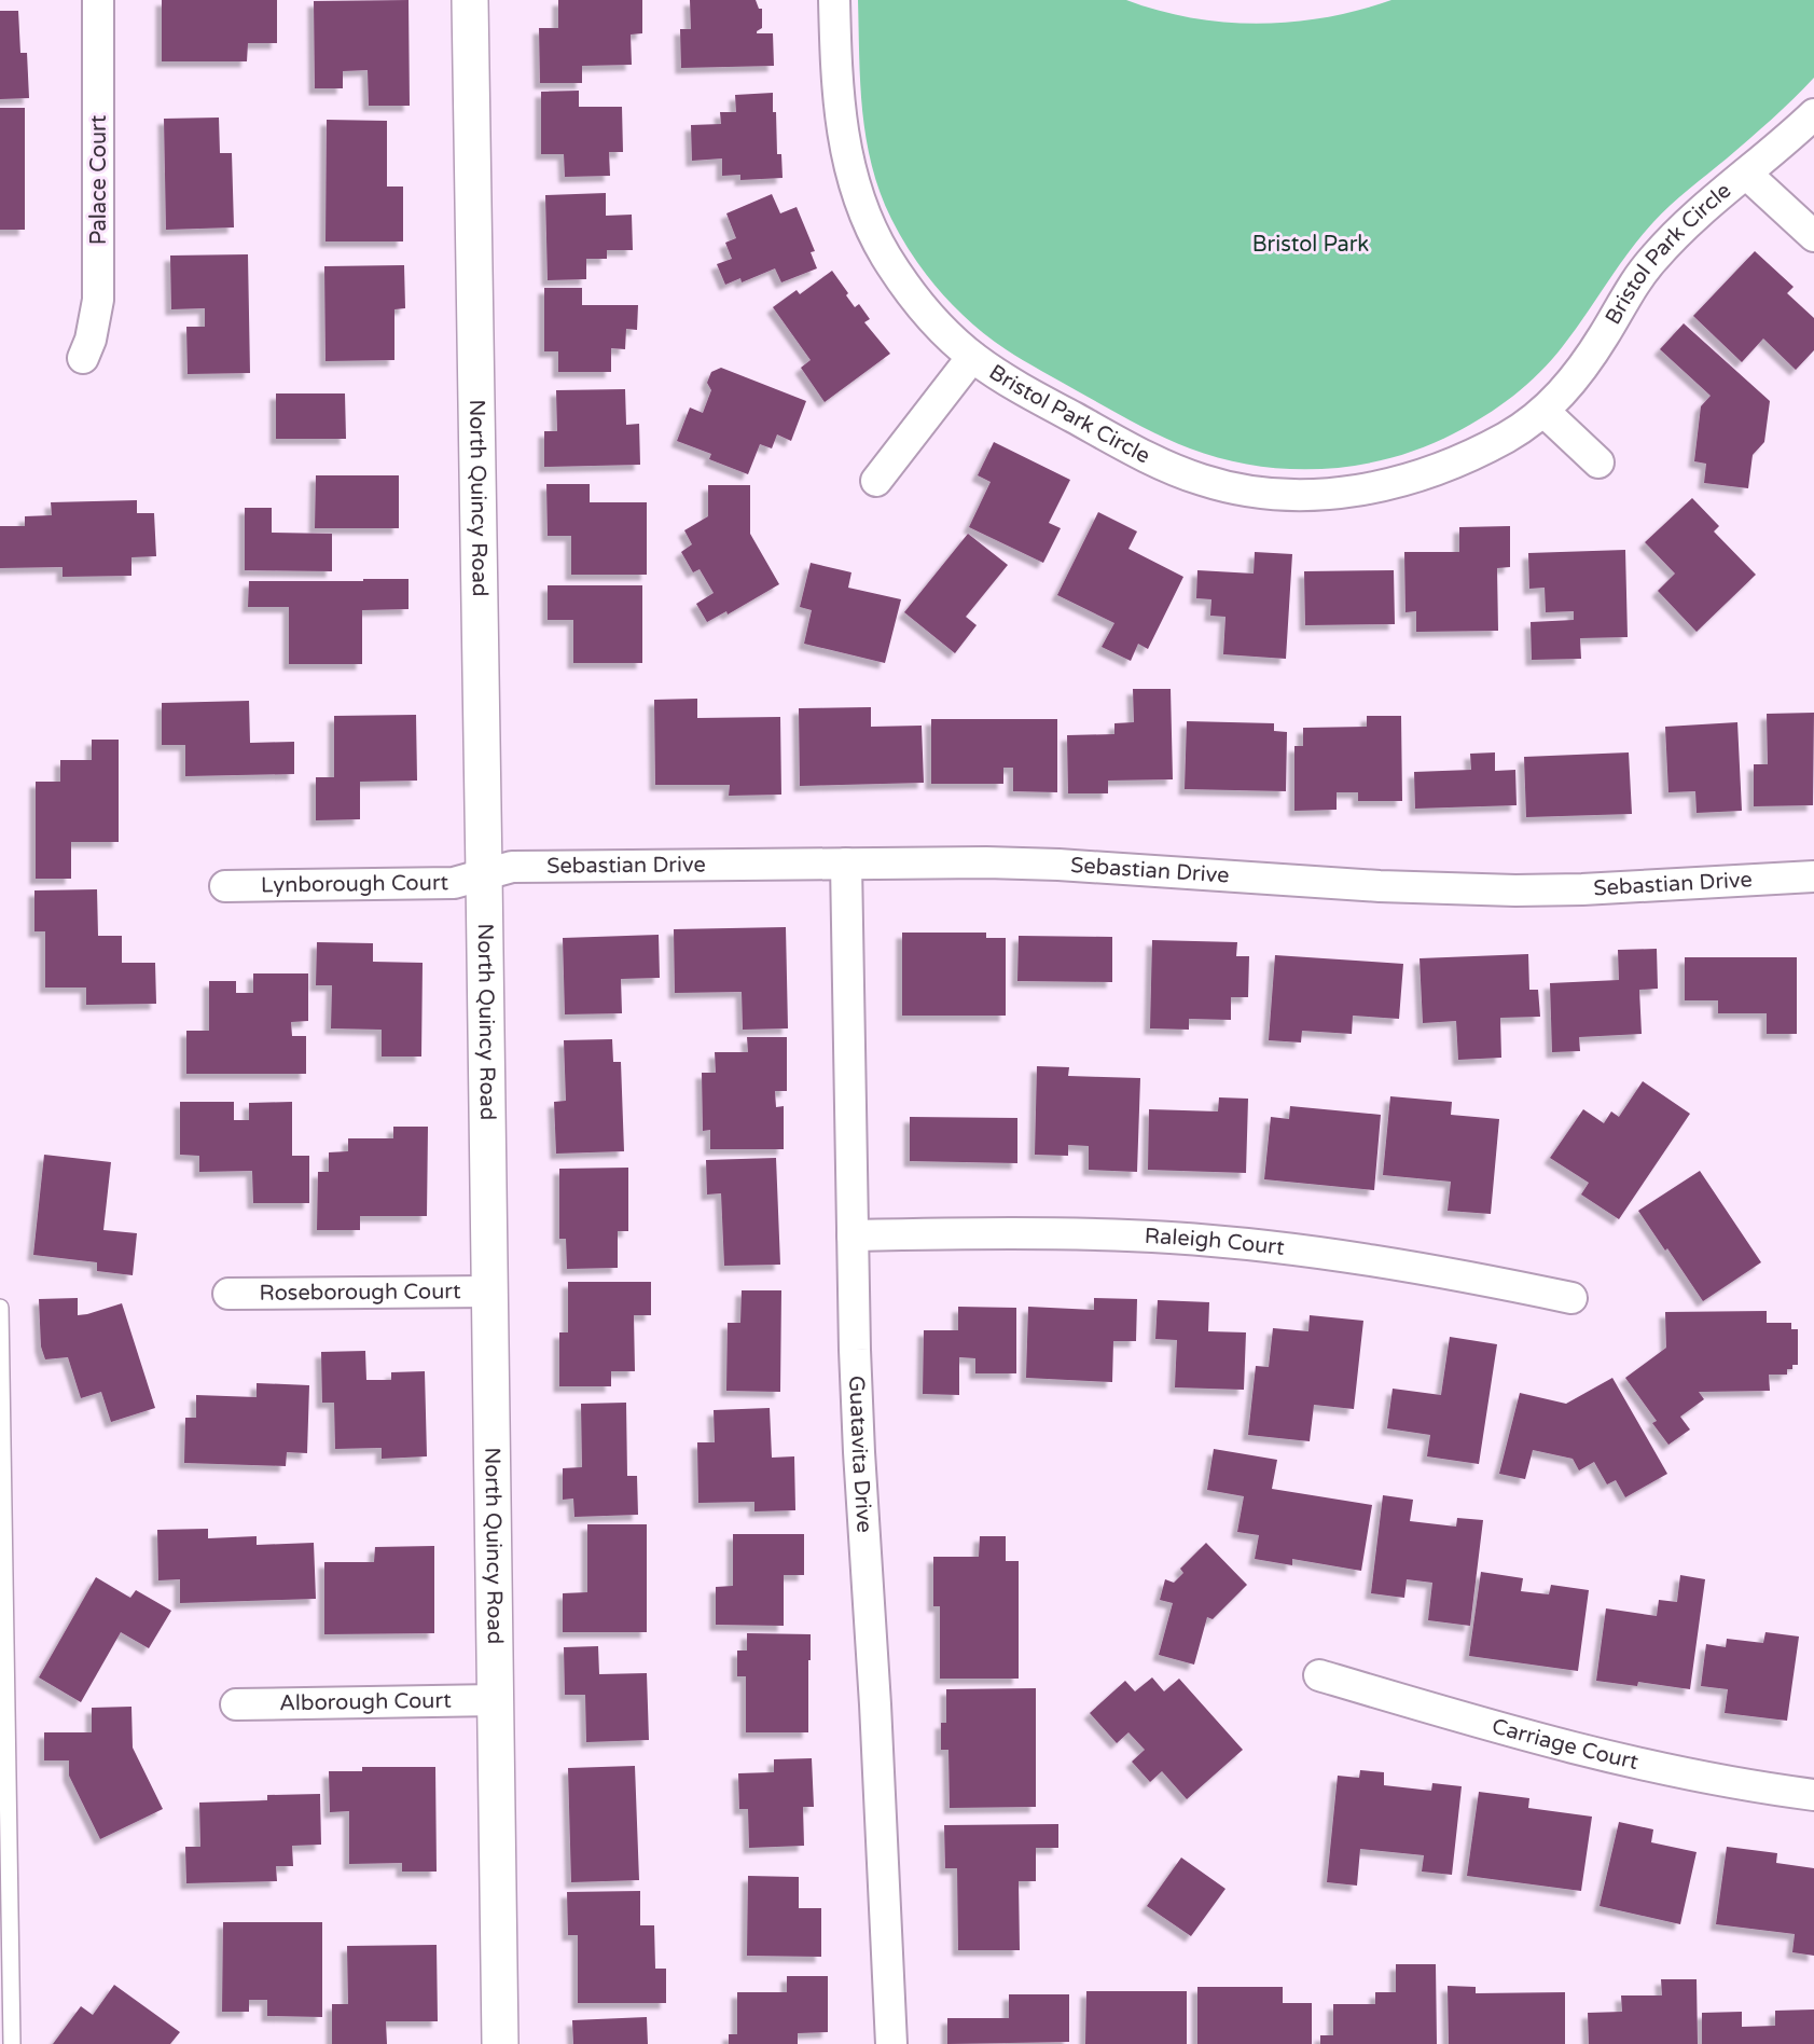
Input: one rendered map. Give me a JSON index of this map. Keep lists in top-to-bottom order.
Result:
{
  "streets": {
    "street": [
      "Palace Court",
      "Bristol Park Circle",
      "North Quincy Road",
      "Sebastian Drive",
      "Lynborough Court",
      "Raleigh Court",
      "Roseborough Court",
      "Guatavita Drive",
      "Alborough Court",
      "Carriage Court"
    ]
  },
  "crossings": [
    ["North Quincy Road", "Sebastian Drive"],
    ["North Quincy Road", "Lynborough Court"],
    ["North Quincy Road", "Roseborough Court"],
    ["North Quincy Road", "Alborough Court"],
    ["Sebastian Drive", "Lynborough Court"],
    ["Sebastian Drive", "Guatavita Drive"],
    ["Raleigh Court", "Guatavita Drive"]
  ],
  "parks": ["Bristol Park"]
}
